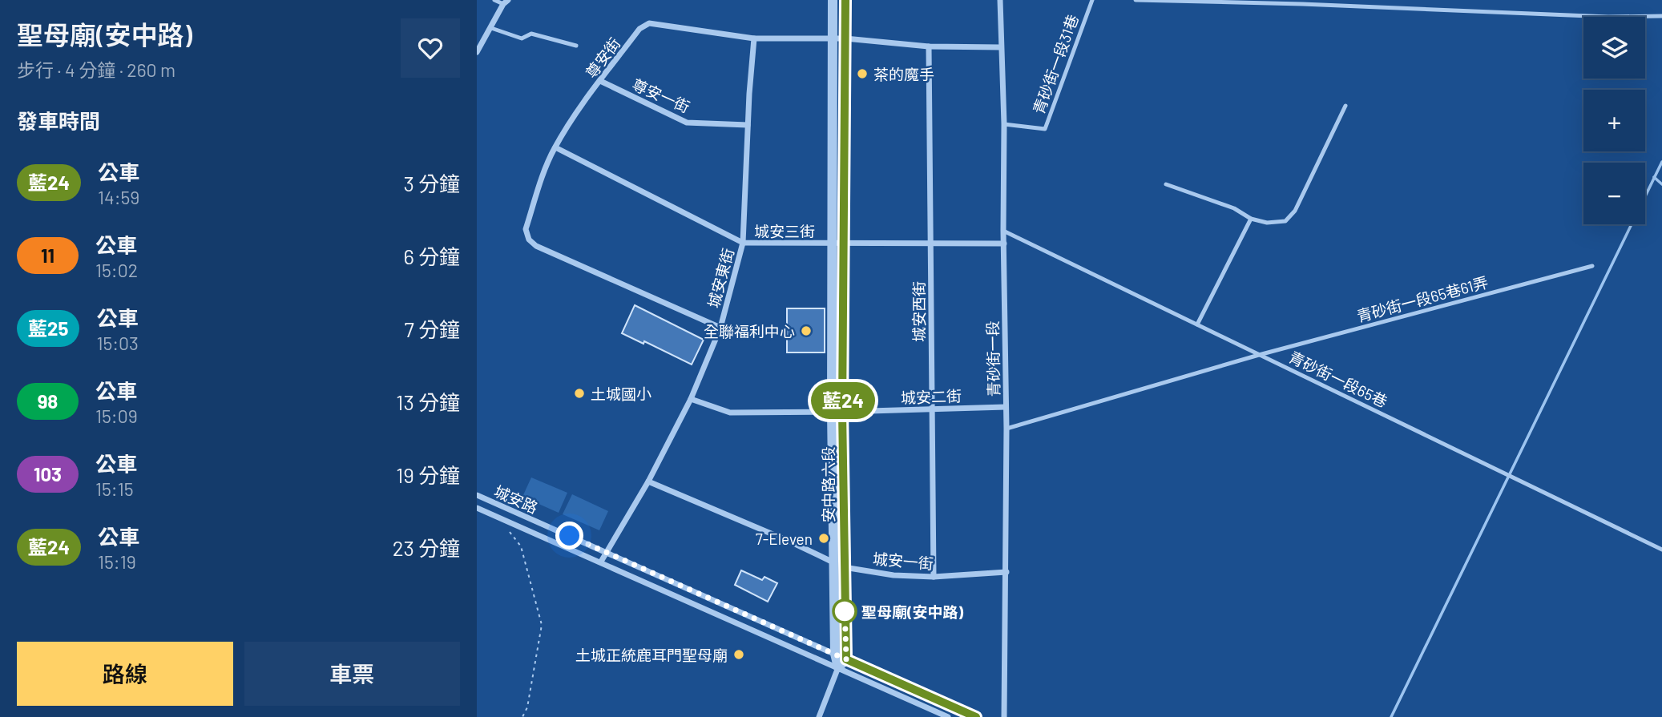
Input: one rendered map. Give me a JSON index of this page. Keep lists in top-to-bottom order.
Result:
{
  "streets": {
    "street": [
      "尊安街",
      "尊安一街",
      "城安三街",
      "城安東街",
      "城安西街",
      "青砂街一段",
      "城安二街",
      "安中路六段",
      "城安路",
      "城安一街"
    ],
    "lane": ["青砂街一段31巷", "青砂街一段65巷61弄", "青砂街一段65巷"]
  },
  "crossings": [
    ["尊安街", "尊安一街"],
    ["尊安街", "城安三街"],
    ["尊安街", "城安東街"],
    ["尊安街", "城安西街"],
    ["尊安街", "青砂街一段"],
    ["尊安街", "安中路六段"],
    ["青砂街一段31巷", "青砂街一段"],
    ["尊安一街", "城安東街"],
    ["城安三街", "城安東街"],
    ["城安三街", "城安西街"],
    ["城安三街", "青砂街一段"],
    ["城安三街", "安中路六段"],
    ["城安東街", "城安二街"],
    ["城安東街", "城安路"],
    ["城安東街", "城安一街"],
    ["青砂街一段65巷61弄", "青砂街一段"],
    ["青砂街一段65巷61弄", "青砂街一段65巷"],
    ["城安西街", "城安二街"],
    ["城安西街", "城安一街"],
    ["青砂街一段", "青砂街一段65巷"],
    ["青砂街一段", "城安二街"],
    ["青砂街一段", "城安一街"],
    ["城安二街", "安中路六段"],
    ["安中路六段", "城安路"],
    ["安中路六段", "城安一街"]
  ],
  "places": [
    "茶的魔手",
    "全聯福利中心",
    "土城國小",
    "7-Eleven",
    "聖母廟(安中路)",
    "土城正統鹿耳門聖母廟"
  ],
  "lines": ["bus line 藍24"],
  "page": {
    "heading": [
      ["聖母廟(安中路)", "步行 · 4 分鐘 · 260 m"],
      "發車時間"
    ],
    "on_map": "藍24",
    "map_buttons": ["+", "−"],
    "list": [
      {
        "mark": "藍24",
        "name": "公車",
        "note": "14:59",
        "value": "3 分鐘"
      },
      {
        "mark": "11",
        "name": "公車",
        "note": "15:02",
        "value": "6 分鐘"
      },
      {
        "mark": "藍25",
        "name": "公車",
        "note": "15:03",
        "value": "7 分鐘"
      },
      {
        "mark": "98",
        "name": "公車",
        "note": "15:09",
        "value": "13 分鐘"
      },
      {
        "mark": "103",
        "name": "公車",
        "note": "15:15",
        "value": "19 分鐘"
      },
      {
        "mark": "藍24",
        "name": "公車",
        "note": "15:19",
        "value": "23 分鐘"
      }
    ],
    "buttons": ["路線", "車票"]
  }
}
